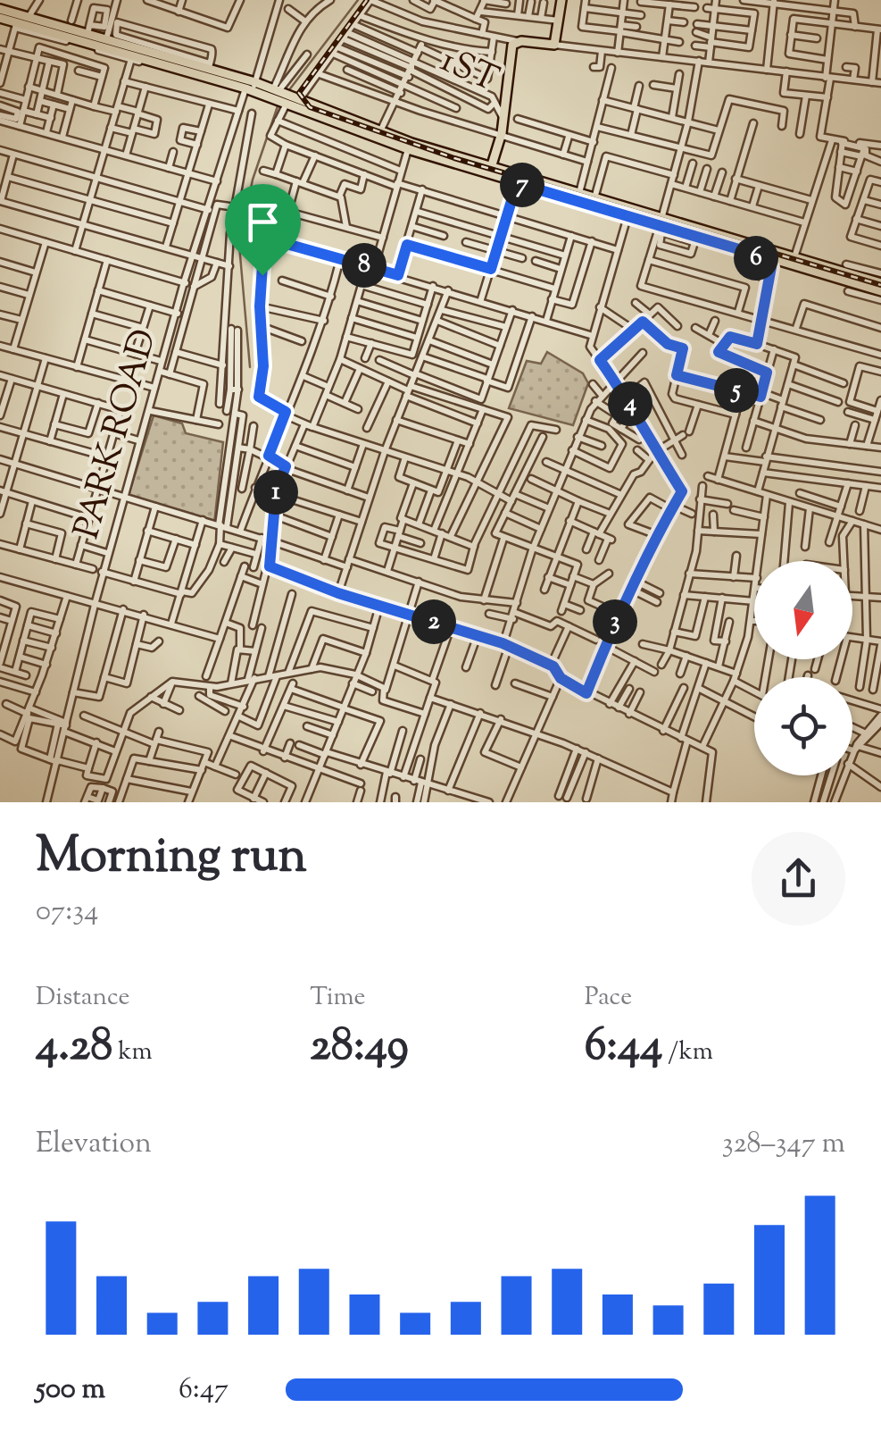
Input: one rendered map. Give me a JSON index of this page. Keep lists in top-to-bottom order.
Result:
{
  "streets": {
    "street": ["1ST", "PARK ROAD"]
  },
  "north": "bottom",
  "page": {
    "pins": [
      "7",
      "6",
      "8",
      "5",
      "4",
      "1",
      "2",
      "3"
    ],
    "heading": ["Morning run", "07:34"],
    "stats": [
      ["Distance", "4.28 km"],
      ["Time", "28:49"],
      ["Pace", "6:44 /km"]
    ],
    "chart": ["Elevation", "328–347 m"],
    "list": [
      {
        "name": "500 m",
        "note": "6:47"
      }
    ]
  }
}
